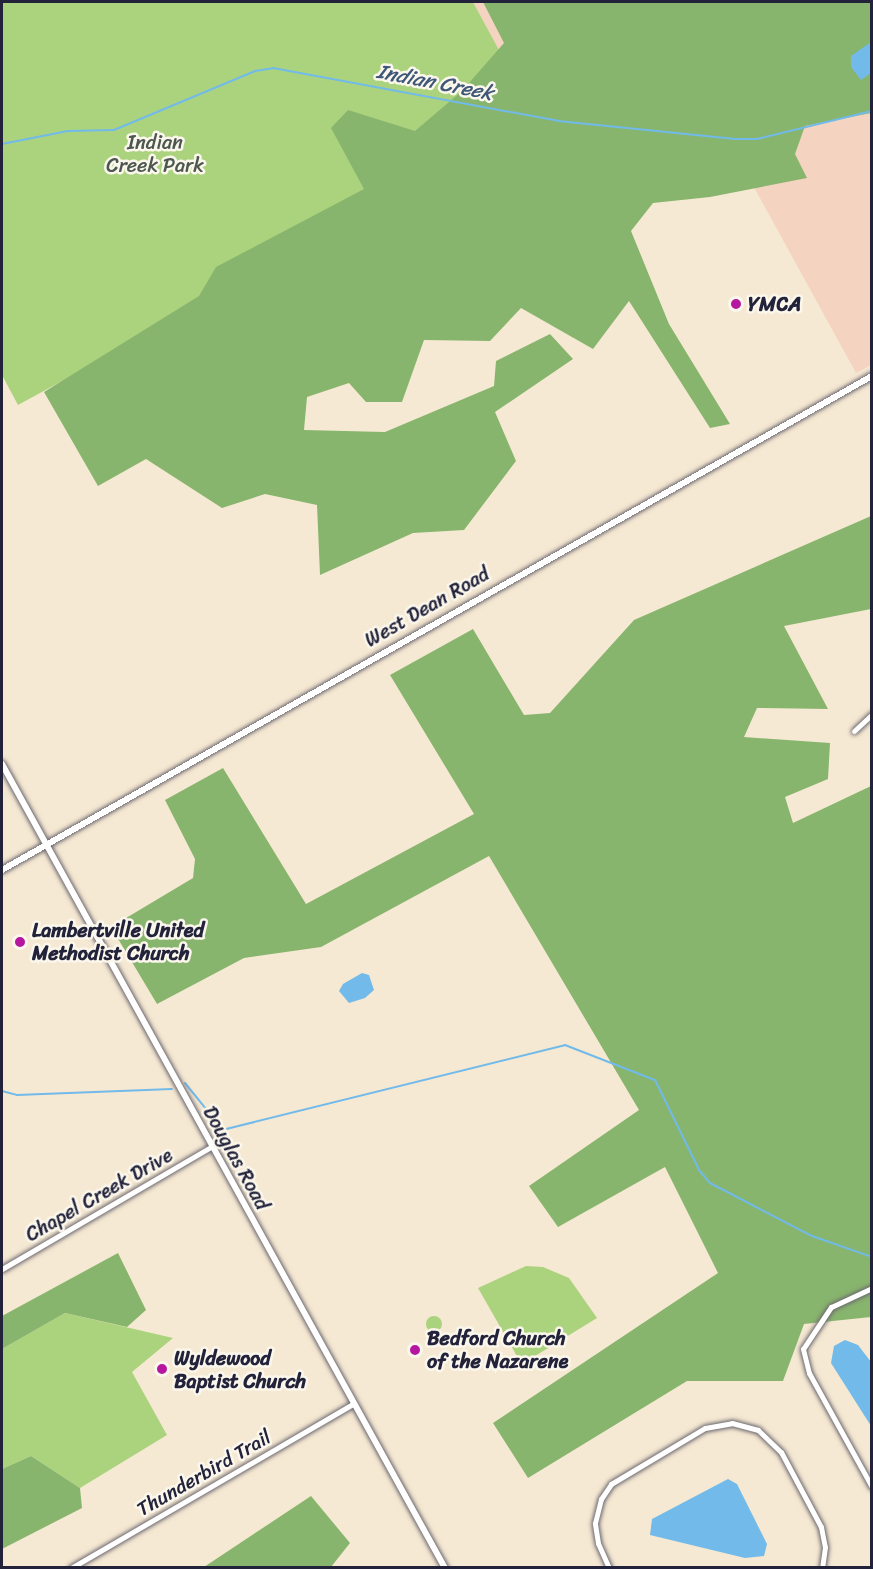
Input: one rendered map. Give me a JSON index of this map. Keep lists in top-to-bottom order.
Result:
{
  "streets": {
    "street": [
      "West Dean Road",
      "Douglas Road",
      "Chapel Creek Drive",
      "Thunderbird Trail"
    ]
  },
  "crossings": [
    ["West Dean Road", "Douglas Road"],
    ["Douglas Road", "Chapel Creek Drive"],
    ["Douglas Road", "Thunderbird Trail"]
  ],
  "water": ["Indian Creek"],
  "parks": ["Indian Creek Park"],
  "places": [
    "YMCA",
    "Lambertville United Methodist Church",
    "Bedford Church of the Nazarene",
    "Wyldewood Baptist Church"
  ]
}
